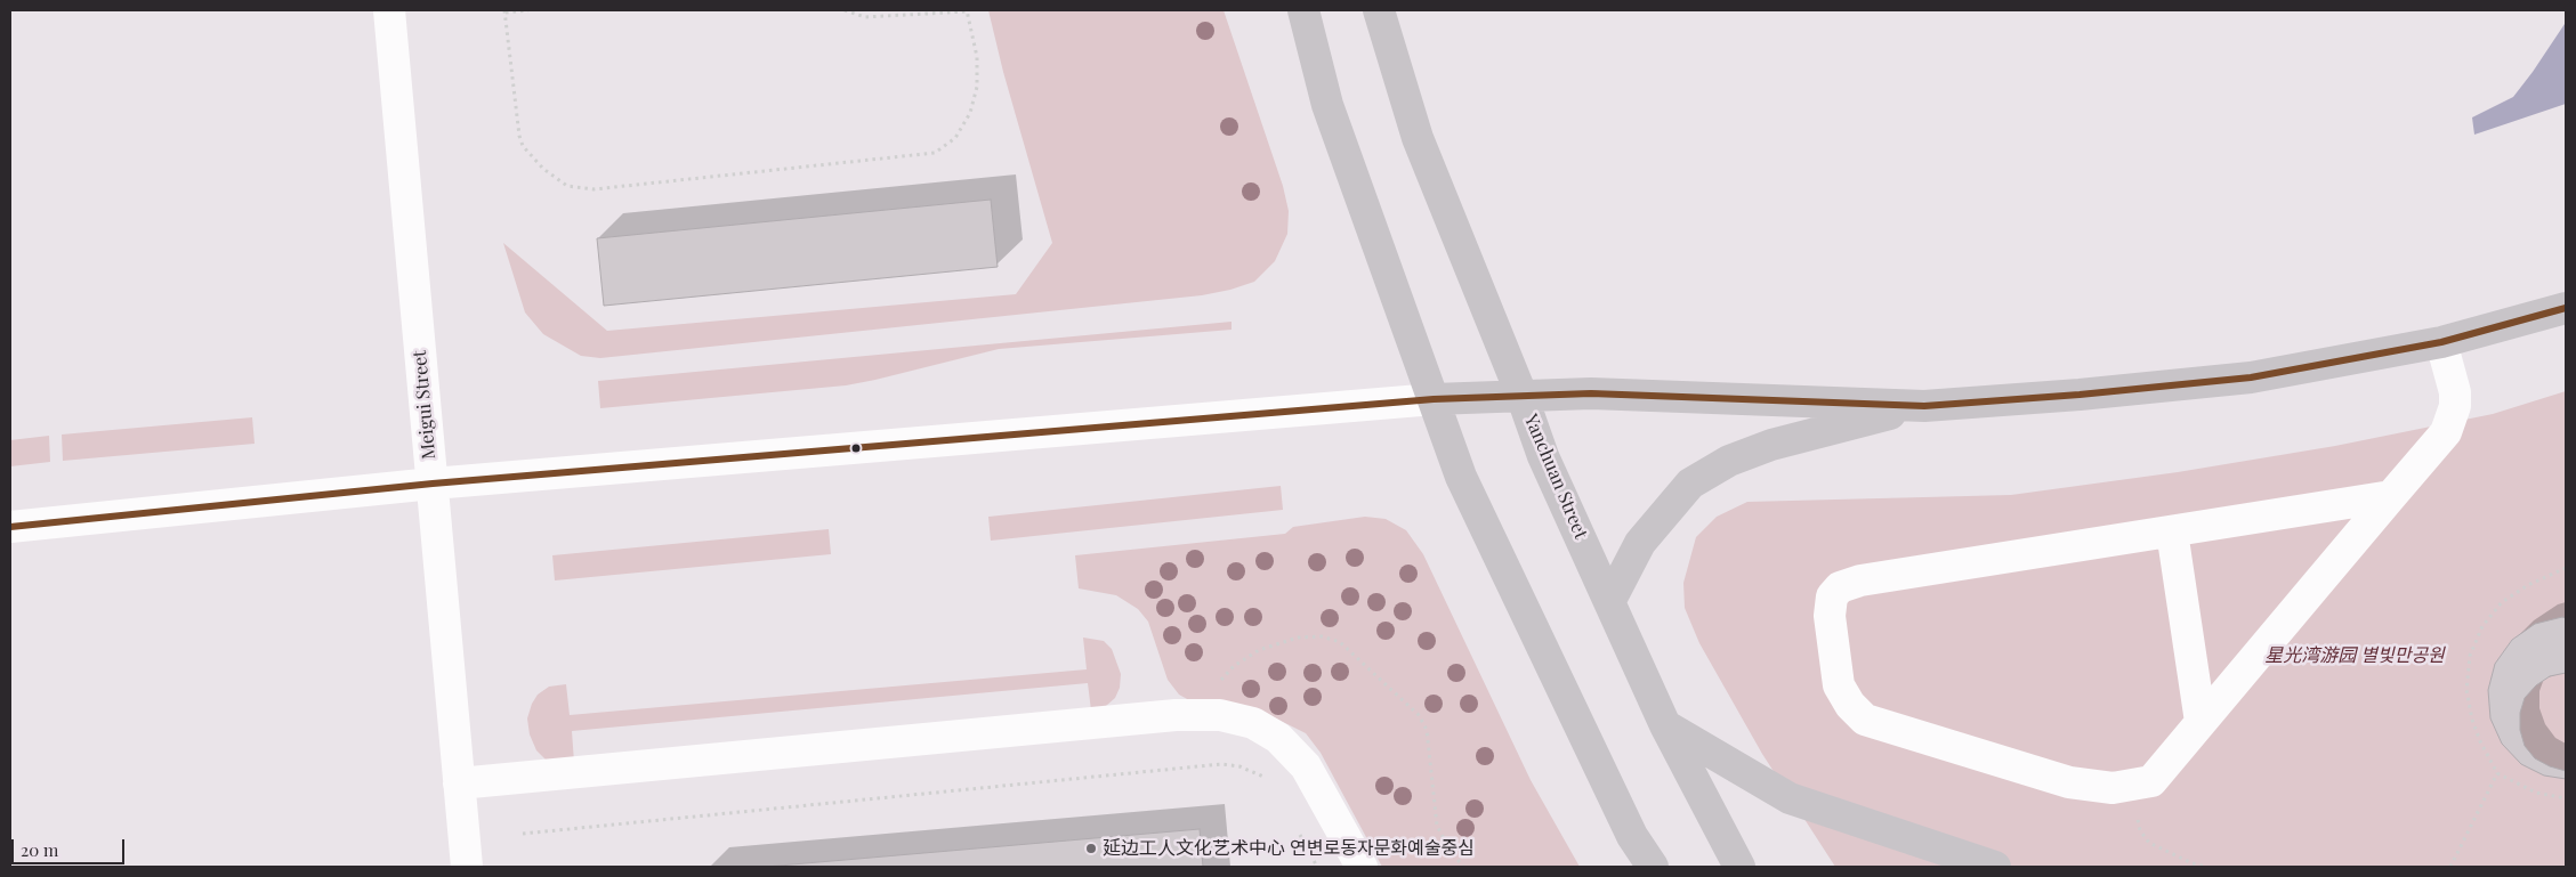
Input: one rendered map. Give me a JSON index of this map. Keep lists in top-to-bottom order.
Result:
{
  "streets": {
    "main road": ["Yanchuan Street"],
    "street": ["Meigui Street"]
  },
  "parks": ["星光湾游园 별빛만공원"],
  "places": ["延边工人文化艺术中心 연변로동자문화예술중심"],
  "scale_bar": "20 m"
}
